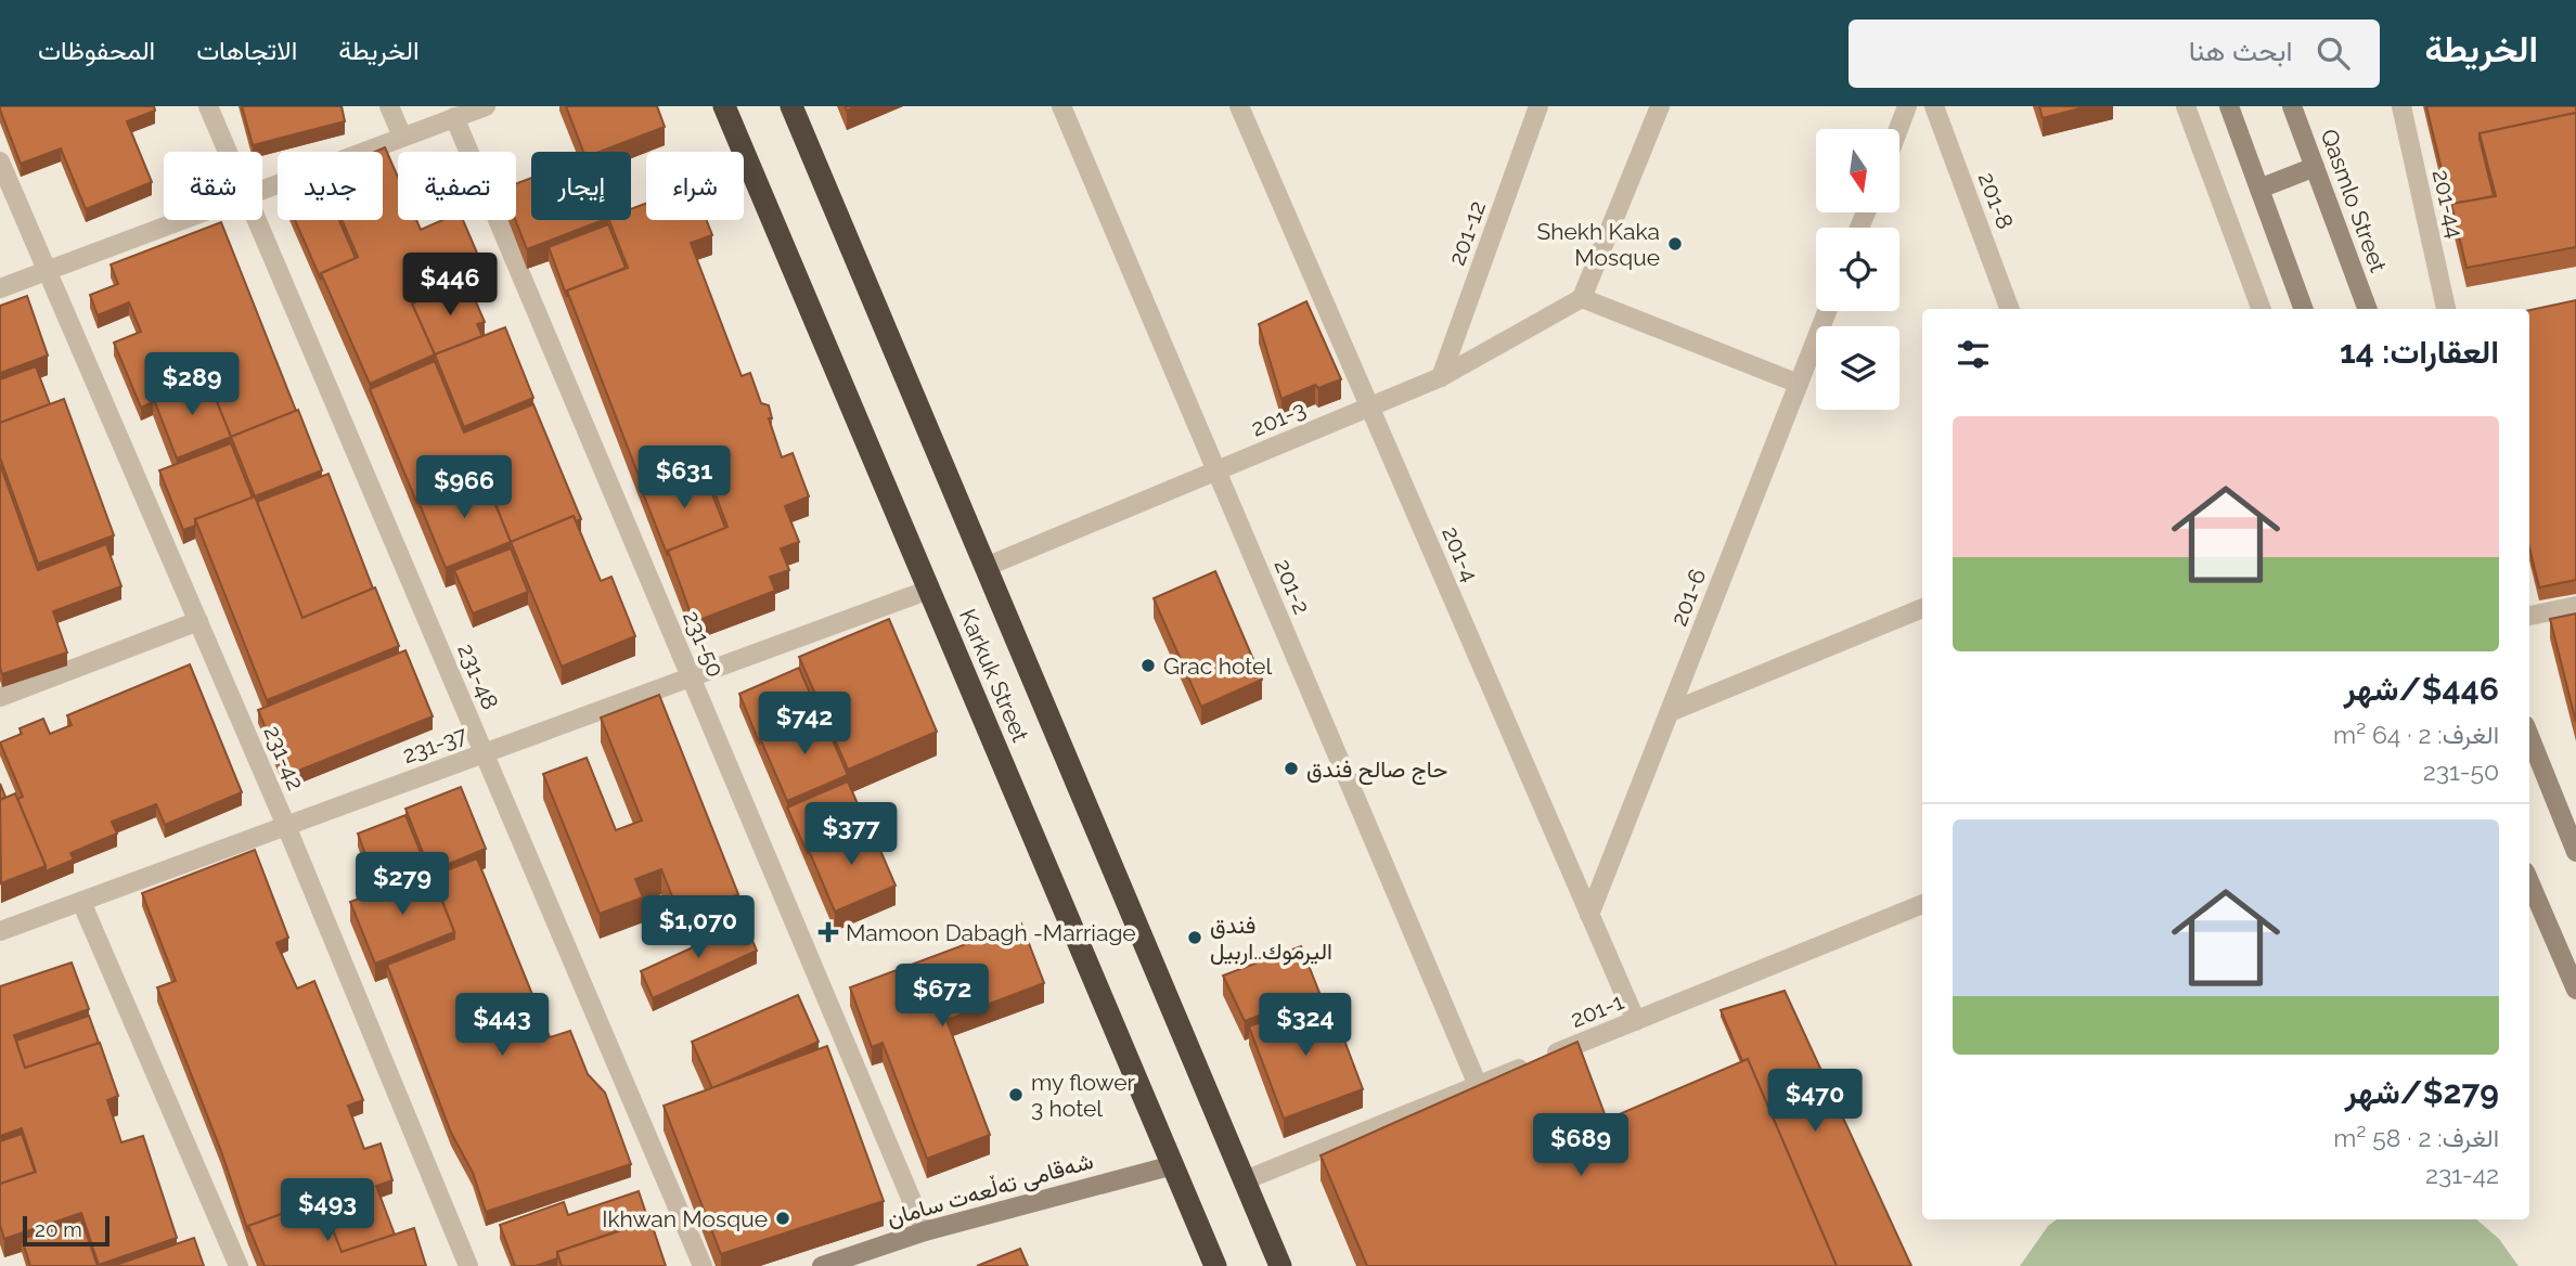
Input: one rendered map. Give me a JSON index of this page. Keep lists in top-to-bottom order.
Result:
{
  "streets": {
    "highway": ["Karkuk Street"],
    "main road": ["Qasmlo Street", "شەقامی تەڵعەت سامان"],
    "street": [
      "201-8",
      "201-44",
      "201-12",
      "201-3",
      "201-4",
      "201-2",
      "201-6",
      "231-50",
      "231-48",
      "231-37",
      "231-42",
      "201-1"
    ]
  },
  "crossings": [
    ["201-12", "201-3"],
    ["201-3", "201-4"],
    ["201-3", "201-2"],
    ["201-3", "Karkuk Street"],
    ["201-4", "201-6"],
    ["201-4", "201-1"],
    ["201-2", "201-1"],
    ["231-50", "231-37"],
    ["231-50", "شەقامی تەڵعەت سامان"],
    ["Karkuk Street", "231-37"],
    ["Karkuk Street", "201-1"],
    ["Karkuk Street", "شەقامی تەڵعەت سامان"],
    ["231-48", "231-37"],
    ["231-37", "231-42"]
  ],
  "places": {
    "other": [
      "Shekh Kaka Mosque",
      "Grac hotel",
      "حاج صالح فندق",
      "فندق اليرموك..اربيل",
      "my flower 3 hotel",
      "Ikhwan Mosque"
    ],
    "health": ["Mamoon Dabagh -Marriage"]
  },
  "scale_bar": "20 m",
  "north": "bottom",
  "page": {
    "header": "الخريطة",
    "search": "ابحث هنا",
    "nav": ["الخريطة", "الاتجاهات", "المحفوظات"],
    "chip": [
      "شراء",
      "إيجار",
      "تصفية",
      "جديد",
      "شقة"
    ],
    "price": [
      "$446",
      "$289",
      "$631",
      "$966",
      "$742",
      "$377",
      "$279",
      "$1,070",
      "$672",
      "$443",
      "$324",
      "$470",
      "$689",
      "$493"
    ],
    "heading": "العقارات: 14",
    "list": [
      {
        "name": "$446/شهر",
        "note": "الغرف: 2 · 64 m² · 231-50"
      },
      {
        "name": "$279/شهر",
        "note": "الغرف: 2 · 58 m² · 231-42"
      }
    ],
    "scale": "20 m"
  }
}
